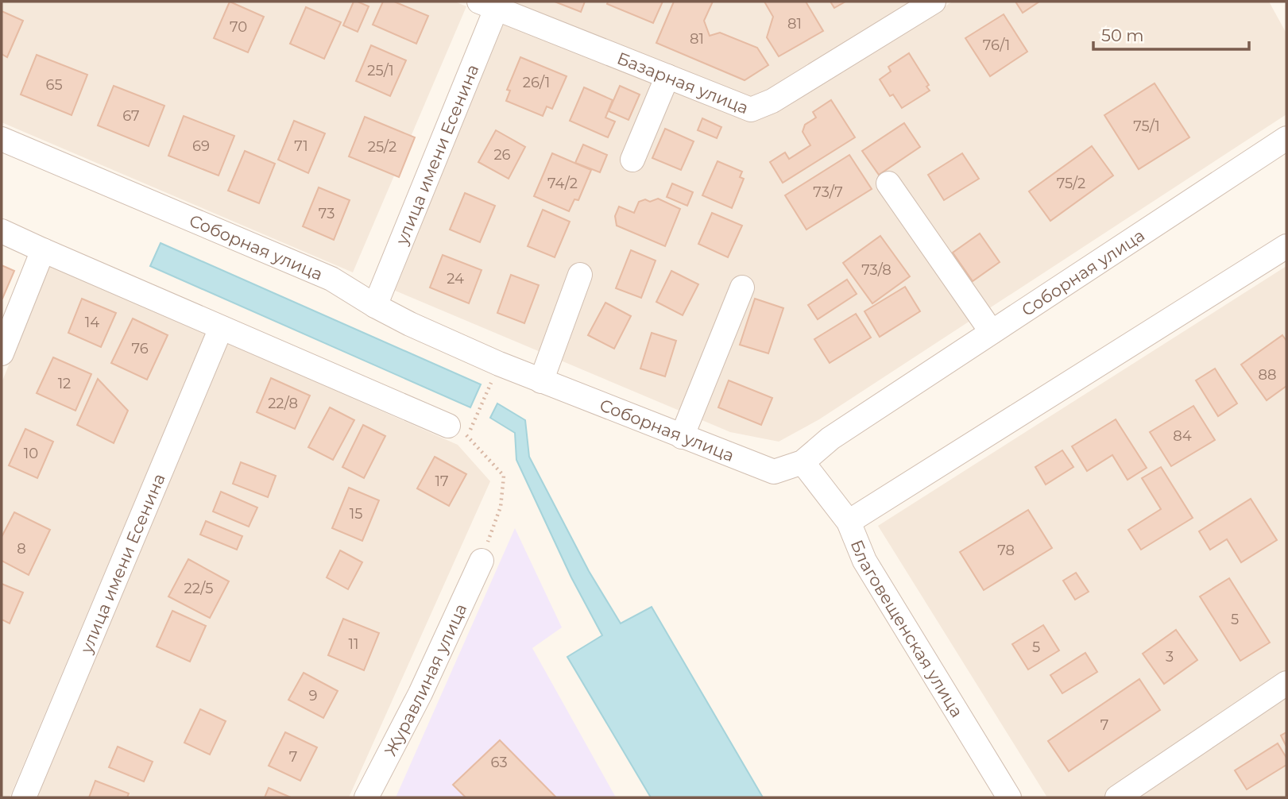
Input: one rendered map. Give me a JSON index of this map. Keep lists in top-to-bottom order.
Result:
{
  "streets": {
    "street": [
      "Базарная улица",
      "улица имени Есенина",
      "Соборная улица",
      "Благовещенская улица",
      "Журавлиная улица"
    ]
  },
  "crossings": [
    ["Базарная улица", "улица имени Есенина"],
    ["улица имени Есенина", "Соборная улица"],
    ["Соборная улица", "Благовещенская улица"]
  ],
  "house_numbers": [
    "81",
    "70",
    "81",
    "76/1",
    "25/1",
    "26/1",
    "65",
    "67",
    "75/1",
    "69",
    "71",
    "25/2",
    "26",
    "74/2",
    "75/2",
    "73/7",
    "73",
    "73/8",
    "24",
    "14",
    "76",
    "88",
    "12",
    "22/8",
    "84",
    "10",
    "17",
    "15",
    "8",
    "78",
    "22/5",
    "5",
    "11",
    "5",
    "3",
    "9",
    "7",
    "7",
    "63"
  ],
  "scale_bar": "50 m"
}
